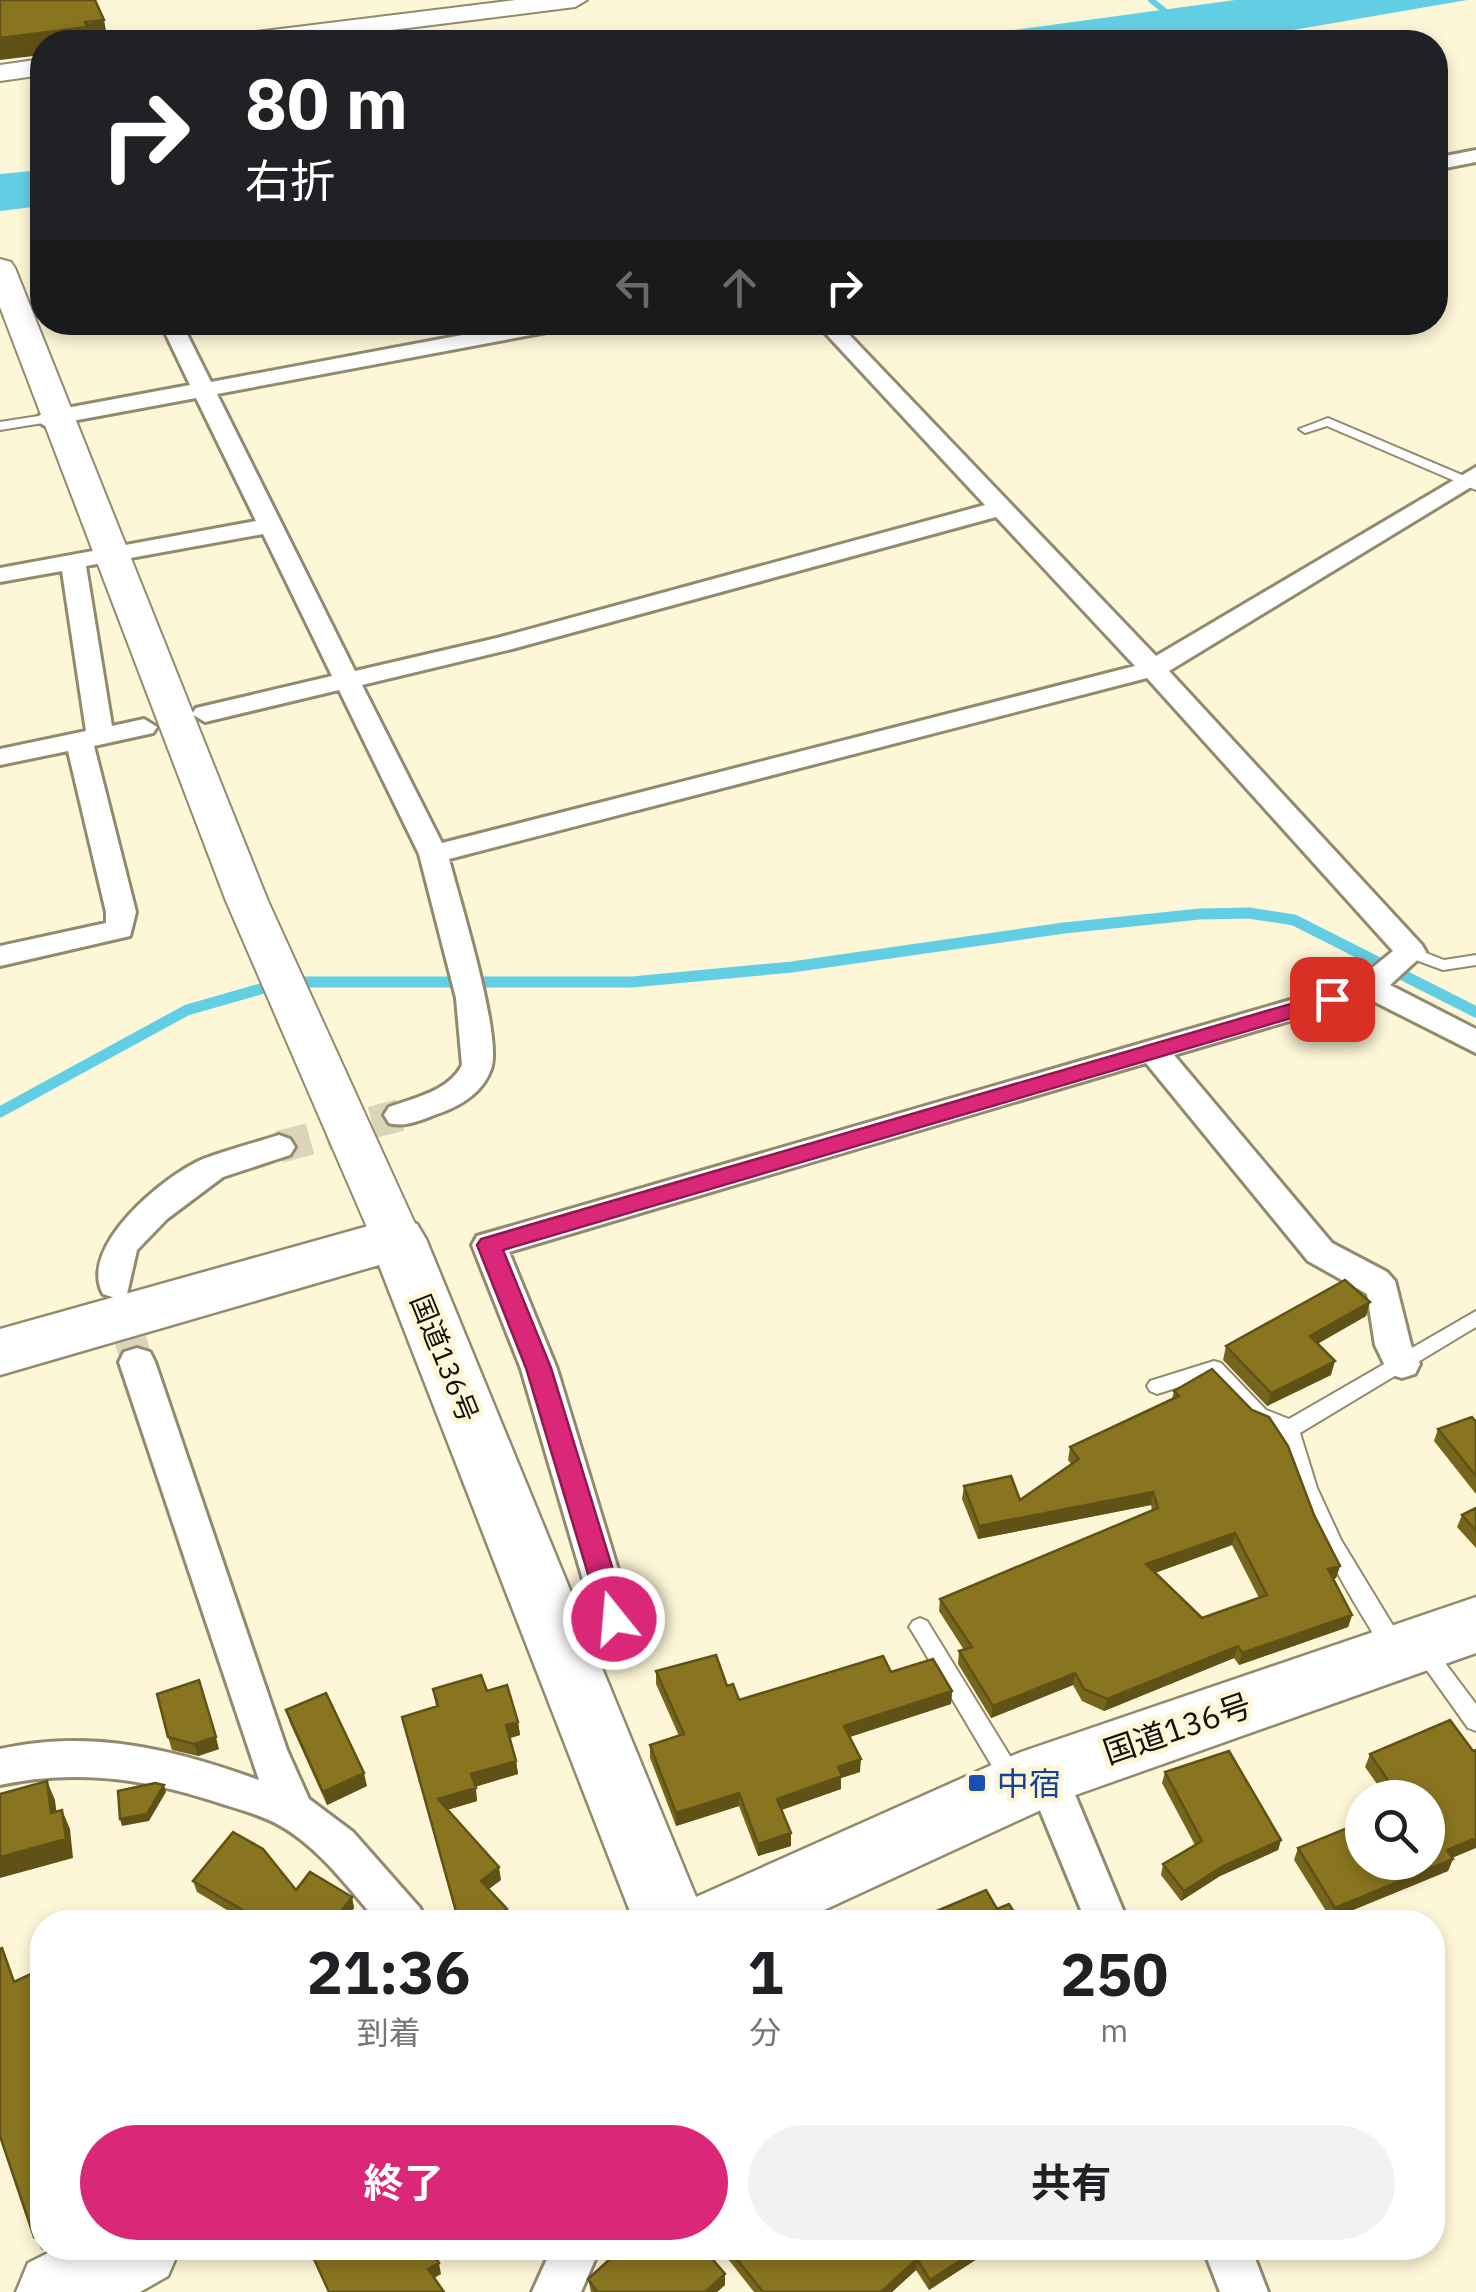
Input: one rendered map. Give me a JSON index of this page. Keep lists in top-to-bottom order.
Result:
{
  "streets": {
    "highway": ["国道136号"]
  },
  "places": {
    "transit": ["中宿"]
  },
  "page": {
    "turn": ["80 m", "右折"],
    "eta": [
      "21:36",
      "到着",
      "1",
      "分",
      "250",
      "m"
    ],
    "buttons": ["終了", "共有"]
  }
}
